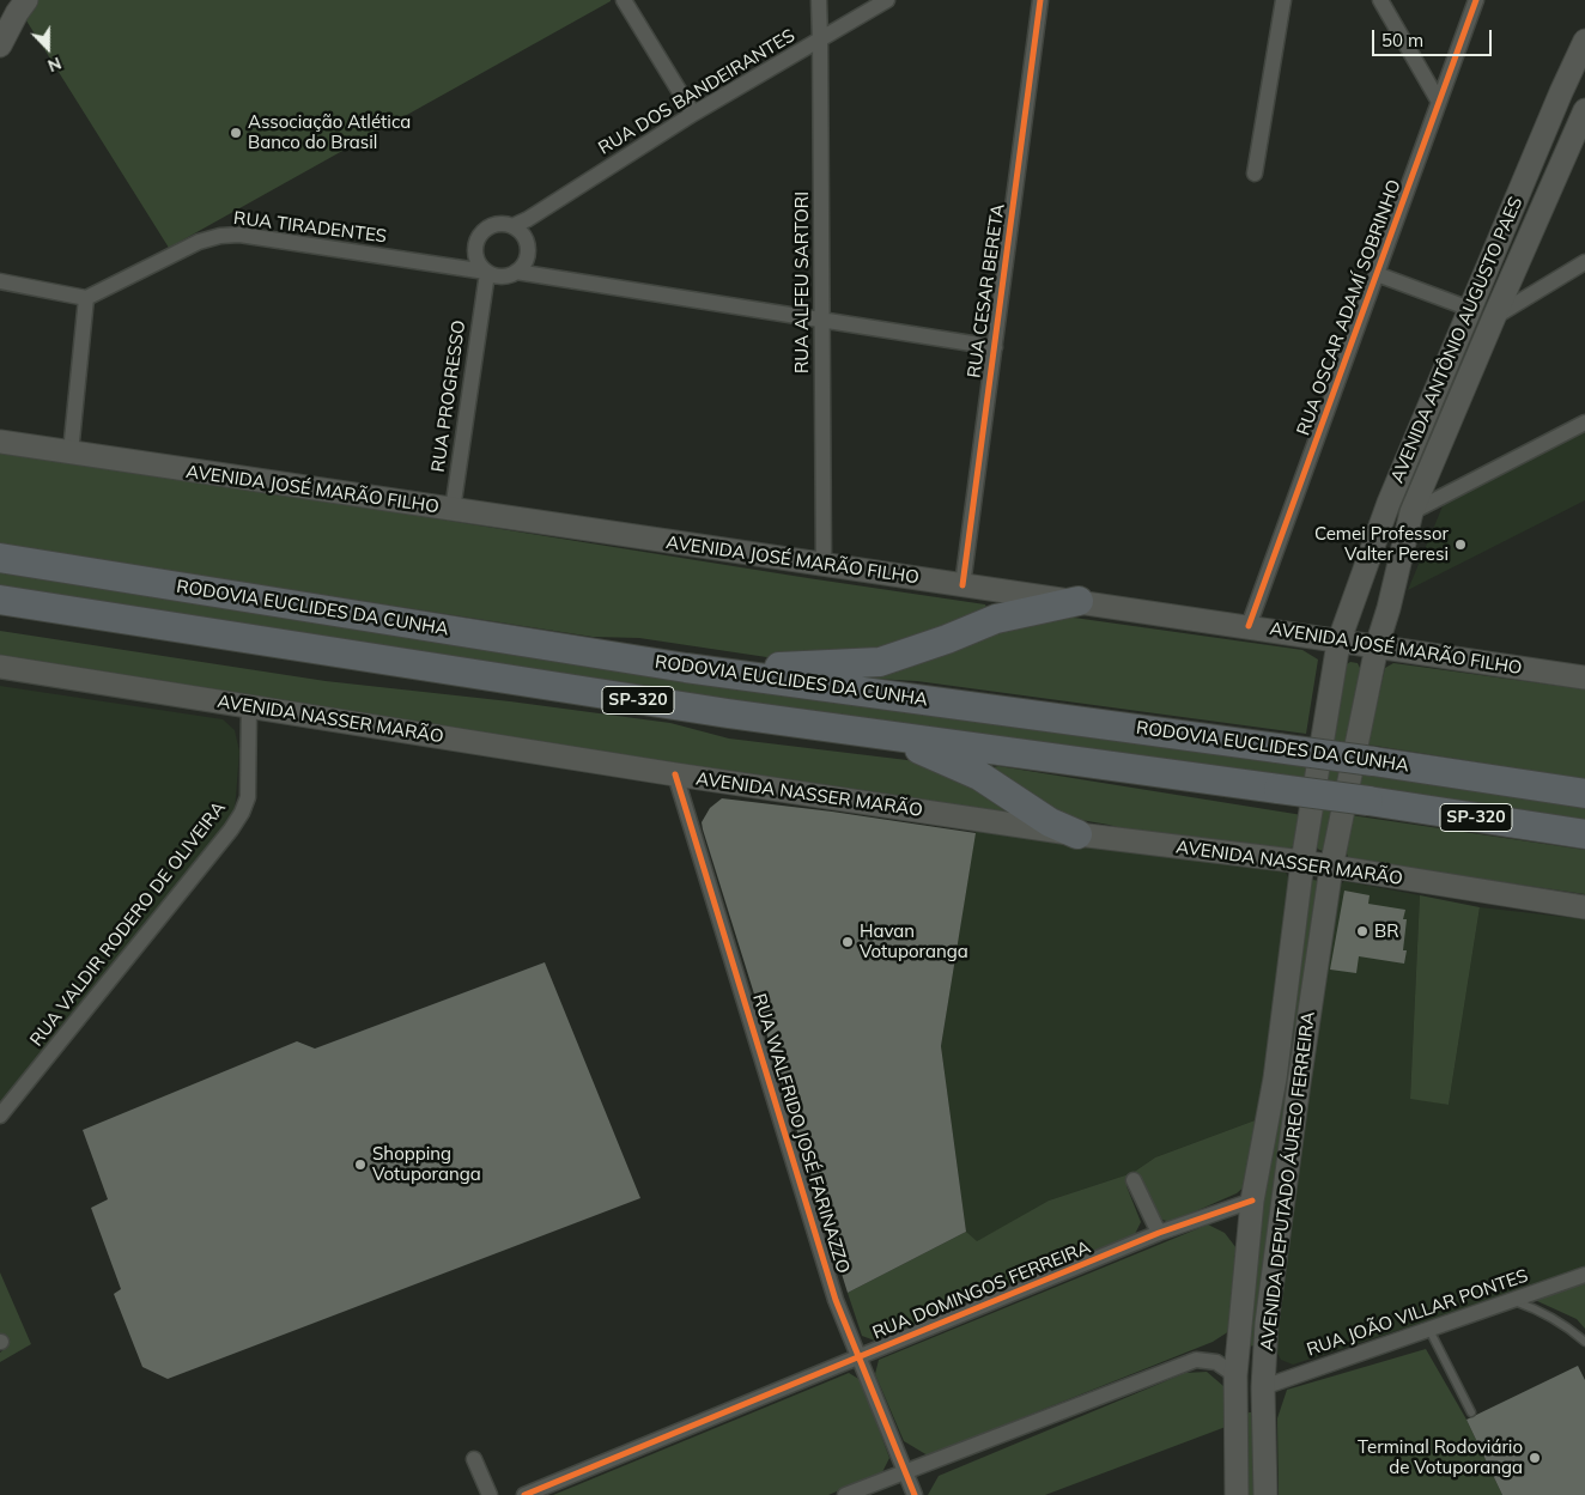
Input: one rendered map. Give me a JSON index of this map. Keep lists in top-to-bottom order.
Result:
{
  "streets": {
    "highway": ["RODOVIA EUCLIDES DA CUNHA", "SP-320"],
    "main road": [
      "AVENIDA ANTÔNIO AUGUSTO PAES",
      "AVENIDA JOSÉ MARÃO FILHO",
      "AVENIDA NASSER MARÃO",
      "AVENIDA DEPUTADO ÁUREO FERREIRA"
    ],
    "street": [
      "RUA DOS BANDEIRANTES",
      "RUA TIRADENTES",
      "RUA ALFEU SARTORI",
      "RUA CESAR BERETA",
      "RUA OSCAR ADAMÍ SOBRINHO",
      "RUA PROGRESSO",
      "RUA VALDIR RODERO DE OLIVEIRA",
      "RUA WALFRIDO JOSÉ FARINAZZO",
      "RUA DOMINGOS FERREIRA",
      "RUA JOÃO VILLAR PONTES"
    ]
  },
  "crossings": [
    ["RUA DOS BANDEIRANTES", "RUA TIRADENTES"],
    ["RUA DOS BANDEIRANTES", "RUA ALFEU SARTORI"],
    ["RUA DOS BANDEIRANTES", "RUA PROGRESSO"],
    ["RUA TIRADENTES", "RUA PROGRESSO"],
    ["RUA ALFEU SARTORI", "AVENIDA JOSÉ MARÃO FILHO"],
    ["RUA CESAR BERETA", "AVENIDA JOSÉ MARÃO FILHO"],
    ["RUA OSCAR ADAMÍ SOBRINHO", "AVENIDA JOSÉ MARÃO FILHO"],
    ["AVENIDA ANTÔNIO AUGUSTO PAES", "AVENIDA JOSÉ MARÃO FILHO"],
    ["AVENIDA ANTÔNIO AUGUSTO PAES", "AVENIDA NASSER MARÃO"],
    ["AVENIDA ANTÔNIO AUGUSTO PAES", "AVENIDA DEPUTADO ÁUREO FERREIRA"],
    ["RUA PROGRESSO", "AVENIDA JOSÉ MARÃO FILHO"],
    ["AVENIDA NASSER MARÃO", "RUA VALDIR RODERO DE OLIVEIRA"],
    ["AVENIDA NASSER MARÃO", "RUA WALFRIDO JOSÉ FARINAZZO"],
    ["AVENIDA NASSER MARÃO", "AVENIDA DEPUTADO ÁUREO FERREIRA"],
    ["RUA WALFRIDO JOSÉ FARINAZZO", "RUA DOMINGOS FERREIRA"],
    ["AVENIDA DEPUTADO ÁUREO FERREIRA", "RUA DOMINGOS FERREIRA"],
    ["AVENIDA DEPUTADO ÁUREO FERREIRA", "RUA JOÃO VILLAR PONTES"]
  ],
  "places": [
    "Associação Atlética Banco do Brasil",
    "Cemei Professor Valter Peresi",
    "BR",
    "Havan Votuporanga",
    "Shopping Votuporanga",
    "Terminal Rodoviário de Votuporanga"
  ],
  "scale_bar": "50 m",
  "north": "bottom"
}
